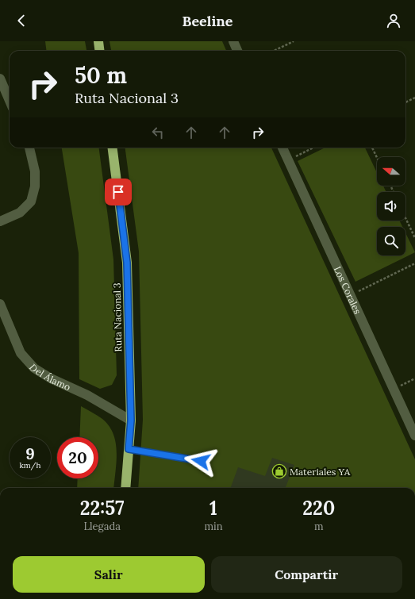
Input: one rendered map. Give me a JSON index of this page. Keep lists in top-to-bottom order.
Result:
{
  "streets": {
    "highway": ["Ruta Nacional 3"],
    "street": ["Los Corales", "Del Álamo"]
  },
  "crossings": [
    ["Ruta Nacional 3", "Del Álamo"]
  ],
  "places": {
    "shop": ["Materiales YA"]
  },
  "north": "left",
  "page": {
    "header": "Beeline",
    "turn": ["50 m", "Ruta Nacional 3"],
    "speed": "9 km/h",
    "limit": "20",
    "eta": [
      "22:57",
      "Llegada",
      "1",
      "min",
      "220",
      "m"
    ],
    "buttons": ["Salir", "Compartir"]
  }
}
